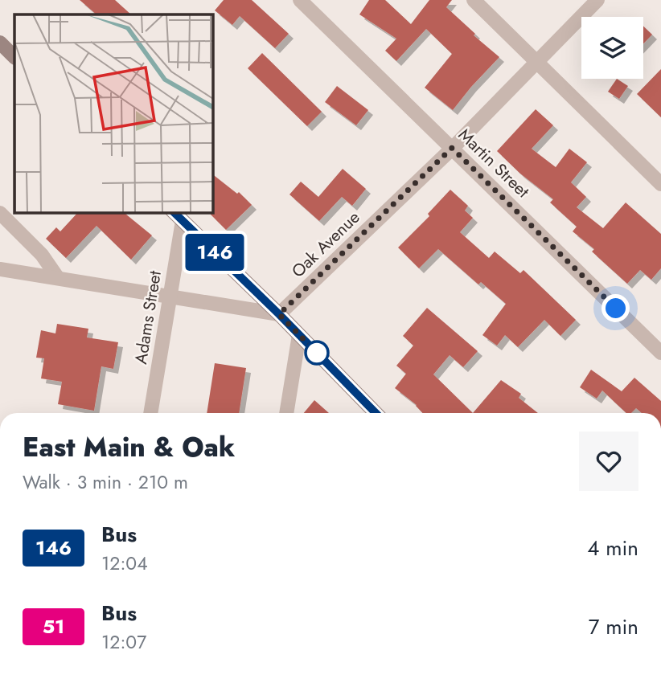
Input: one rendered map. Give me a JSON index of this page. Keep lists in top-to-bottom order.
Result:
{
  "streets": {
    "street": ["Martin Street", "Oak Avenue", "Adams Street"]
  },
  "crossings": [
    ["Martin Street", "Oak Avenue"]
  ],
  "lines": ["bus line 146"],
  "page": {
    "on_map": "146",
    "heading": ["East Main & Oak", "Walk · 3 min · 210 m"],
    "list": [
      {
        "mark": "146",
        "name": "Bus",
        "note": "12:04",
        "value": "4 min"
      },
      {
        "mark": "51",
        "name": "Bus",
        "note": "12:07",
        "value": "7 min"
      }
    ]
  }
}
